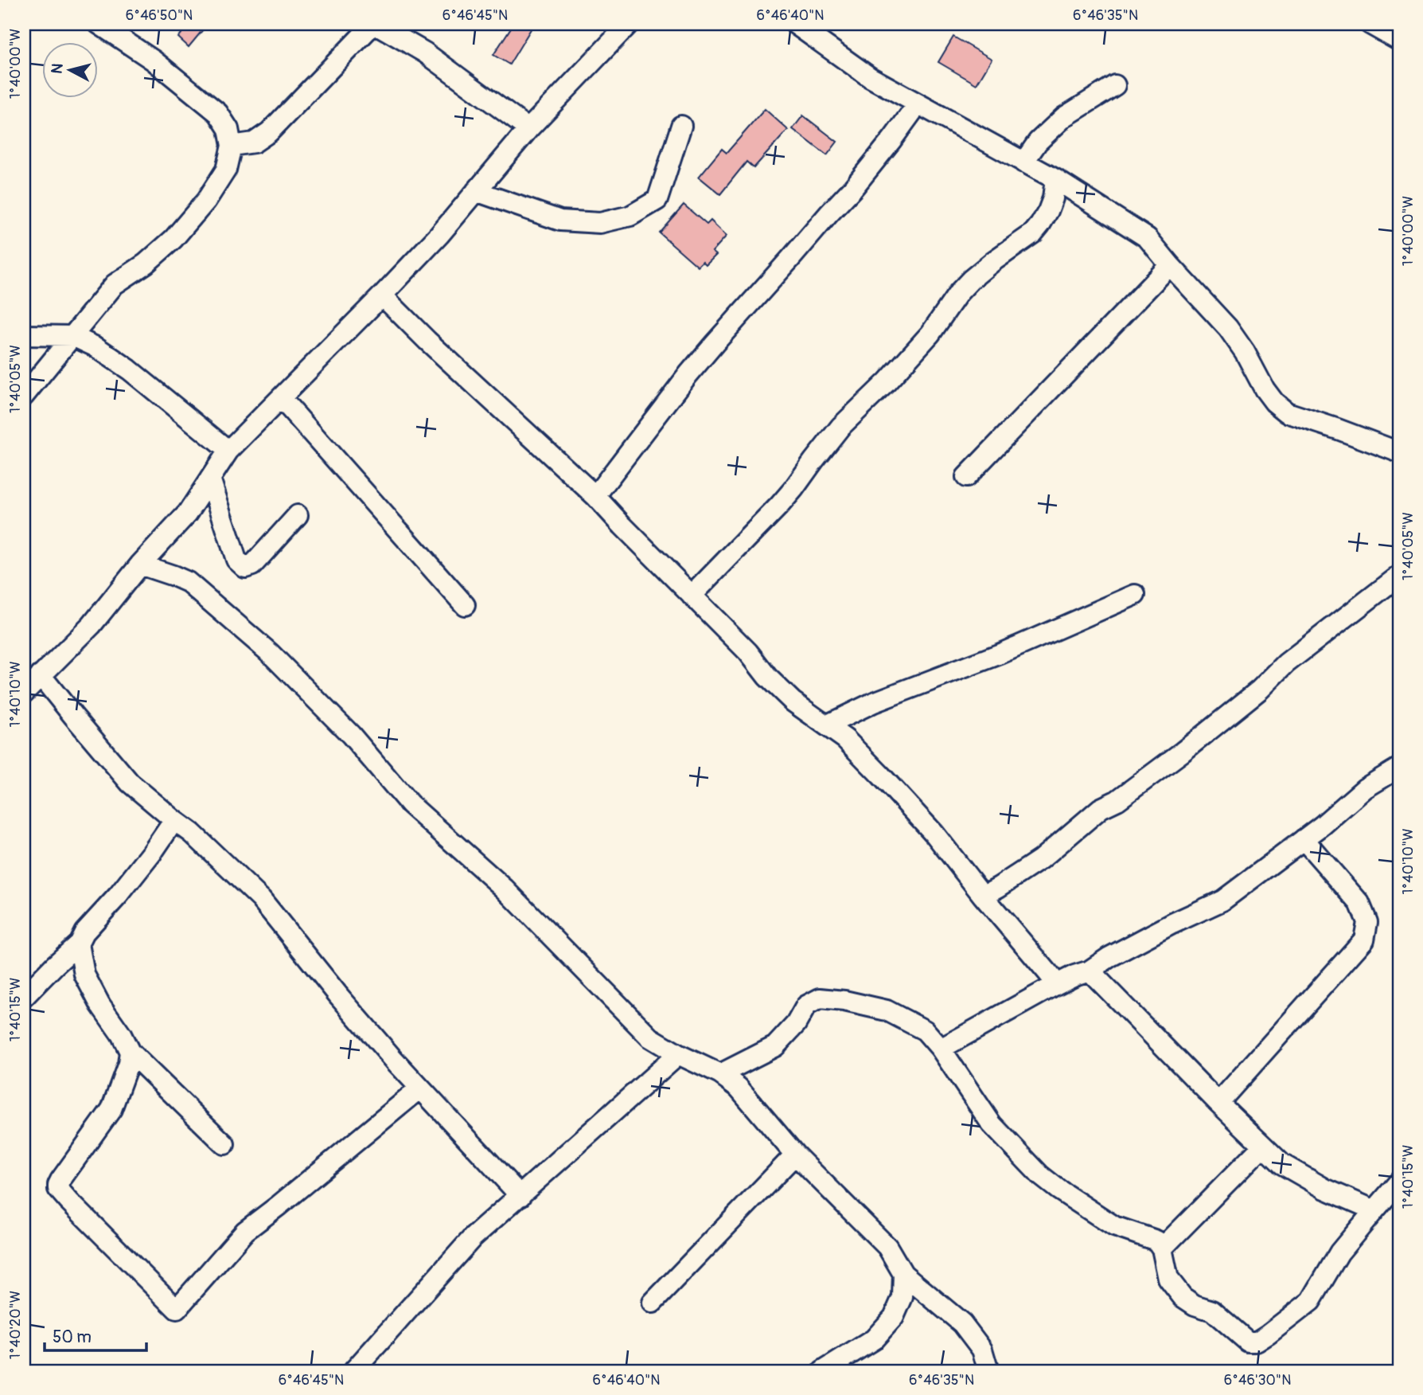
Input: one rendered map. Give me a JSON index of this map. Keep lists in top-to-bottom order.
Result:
{
  "scale_bar": "50 m",
  "north": "left",
  "coordinates": [
    "6°46'50\"N",
    "6°46'45\"N",
    "6°46'40\"N",
    "6°46'35\"N",
    "1°40'00\"W",
    "1°40'05\"W",
    "1°40'10\"W",
    "1°40'15\"W",
    "1°40'20\"W",
    "6°46'30\"N"
  ]
}
